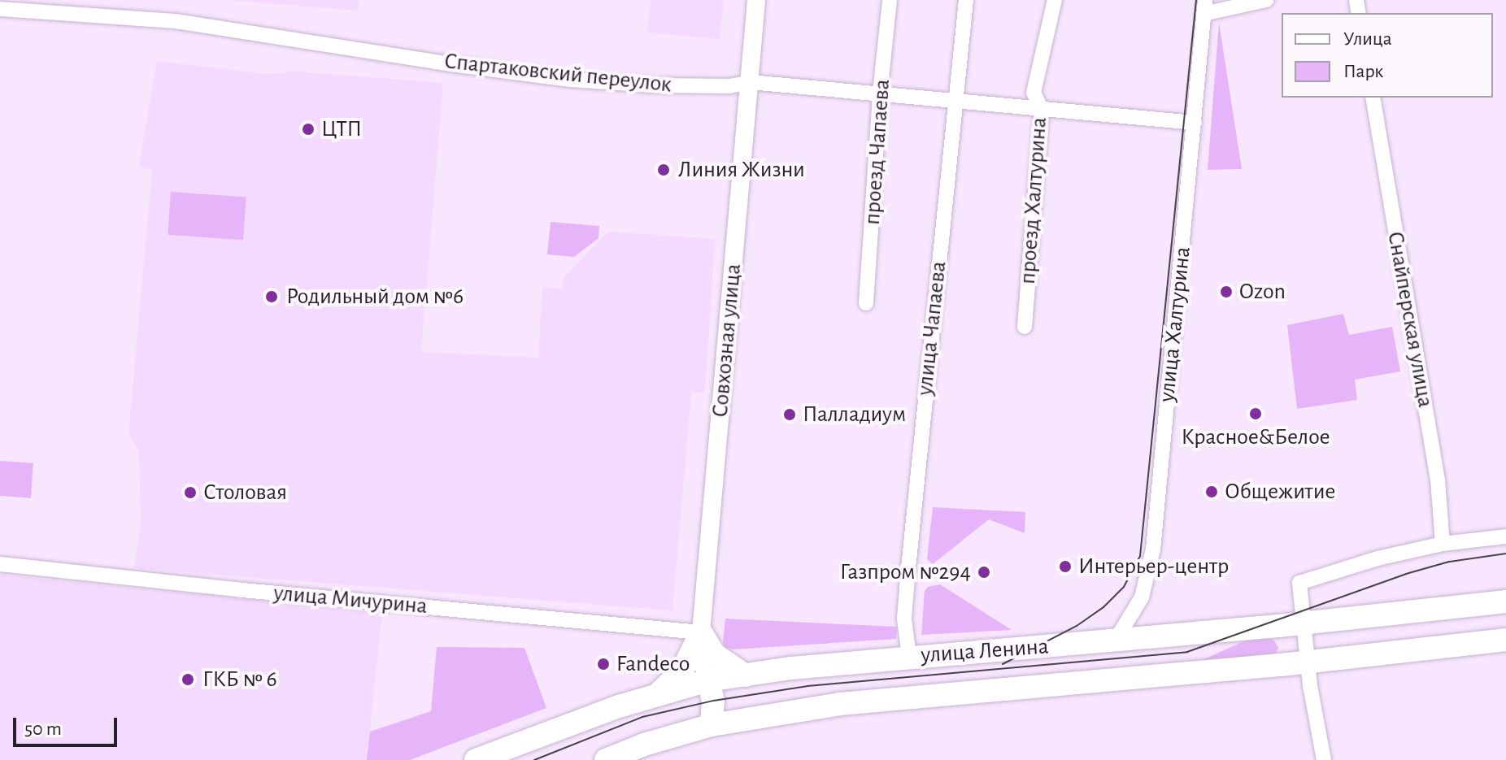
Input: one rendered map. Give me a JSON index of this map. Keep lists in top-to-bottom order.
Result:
{
  "streets": {
    "main road": ["улица Ленина"],
    "street": [
      "Спартаковский переулок",
      "проезд Чапаева",
      "проезд Халтурина",
      "Снайперская улица",
      "улица Халтурина",
      "улица Чапаева",
      "Совхозная улица",
      "улица Мичурина"
    ]
  },
  "crossings": [
    ["Спартаковский переулок", "проезд Чапаева"],
    ["Спартаковский переулок", "проезд Халтурина"],
    ["Спартаковский переулок", "улица Халтурина"],
    ["Спартаковский переулок", "улица Чапаева"],
    ["Спартаковский переулок", "Совхозная улица"],
    ["улица Халтурина", "улица Ленина"],
    ["улица Чапаева", "улица Ленина"],
    ["Совхозная улица", "улица Мичурина"],
    ["Совхозная улица", "улица Ленина"]
  ],
  "places": [
    "ЦТП",
    "Линия Жизни",
    "Ozon",
    "Родильный дом №6",
    "Красное&Белое",
    "Палладиум",
    "Общежитие",
    "Столовая",
    "Интерьер-центр",
    "Газпром №294",
    "Fandeco",
    "ГКБ № 6"
  ],
  "legend": ["Улица", "Парк"],
  "scale_bar": "50 m"
}
